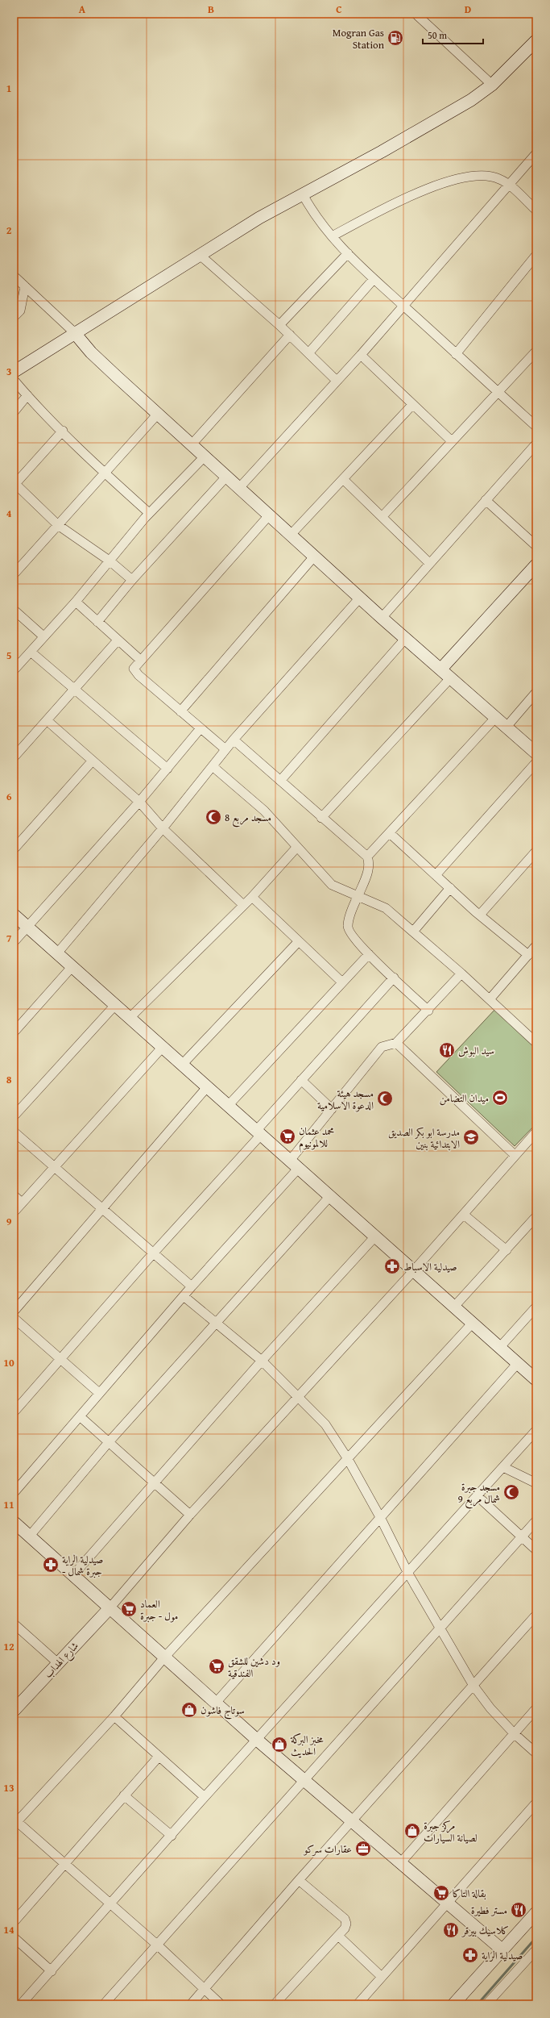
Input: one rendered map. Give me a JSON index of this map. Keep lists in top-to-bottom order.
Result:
{
  "streets": {
    "street": ["شارع الهداب"]
  },
  "places": {
    "fuel station": ["Mogran Gas Station"],
    "mosque": ["مسجد مربع 8", "مسجد هيئة الدعوة الاسلامية", "مسجد جبرة شمال مربع 9"],
    "restaurant": ["سيد البوش", "مستر فطيرة", "كلاسيك بيرقر"],
    "sports": ["ميدان التضامن"],
    "supermarket": [
      "محمد عثمان للالمونيوم",
      "العماد مول - جبرة",
      "ود دشين للشقق الفندقية",
      "بقالة التاكا"
    ],
    "school or university": ["مدرسة ابو بكر الصديق الابتدائية بنين"],
    "pharmacy": ["صيدلية الاسباط", "صيدلية الراية - جبرة شمال", "صيدلية الراية"],
    "shop": ["سوتاج فاشون", "مخبز البركة الحديث", "مركز جبرة لصيانة السيارات"],
    "office": ["عقارات سركو"]
  },
  "scale_bar": "50 m",
  "grid": {
    "columns": [
      "A",
      "B",
      "C",
      "D"
    ],
    "rows": [
      "1",
      "2",
      "3",
      "4",
      "5",
      "6",
      "7",
      "8",
      "9",
      "10",
      "11",
      "12",
      "13",
      "14"
    ]
  }
}
